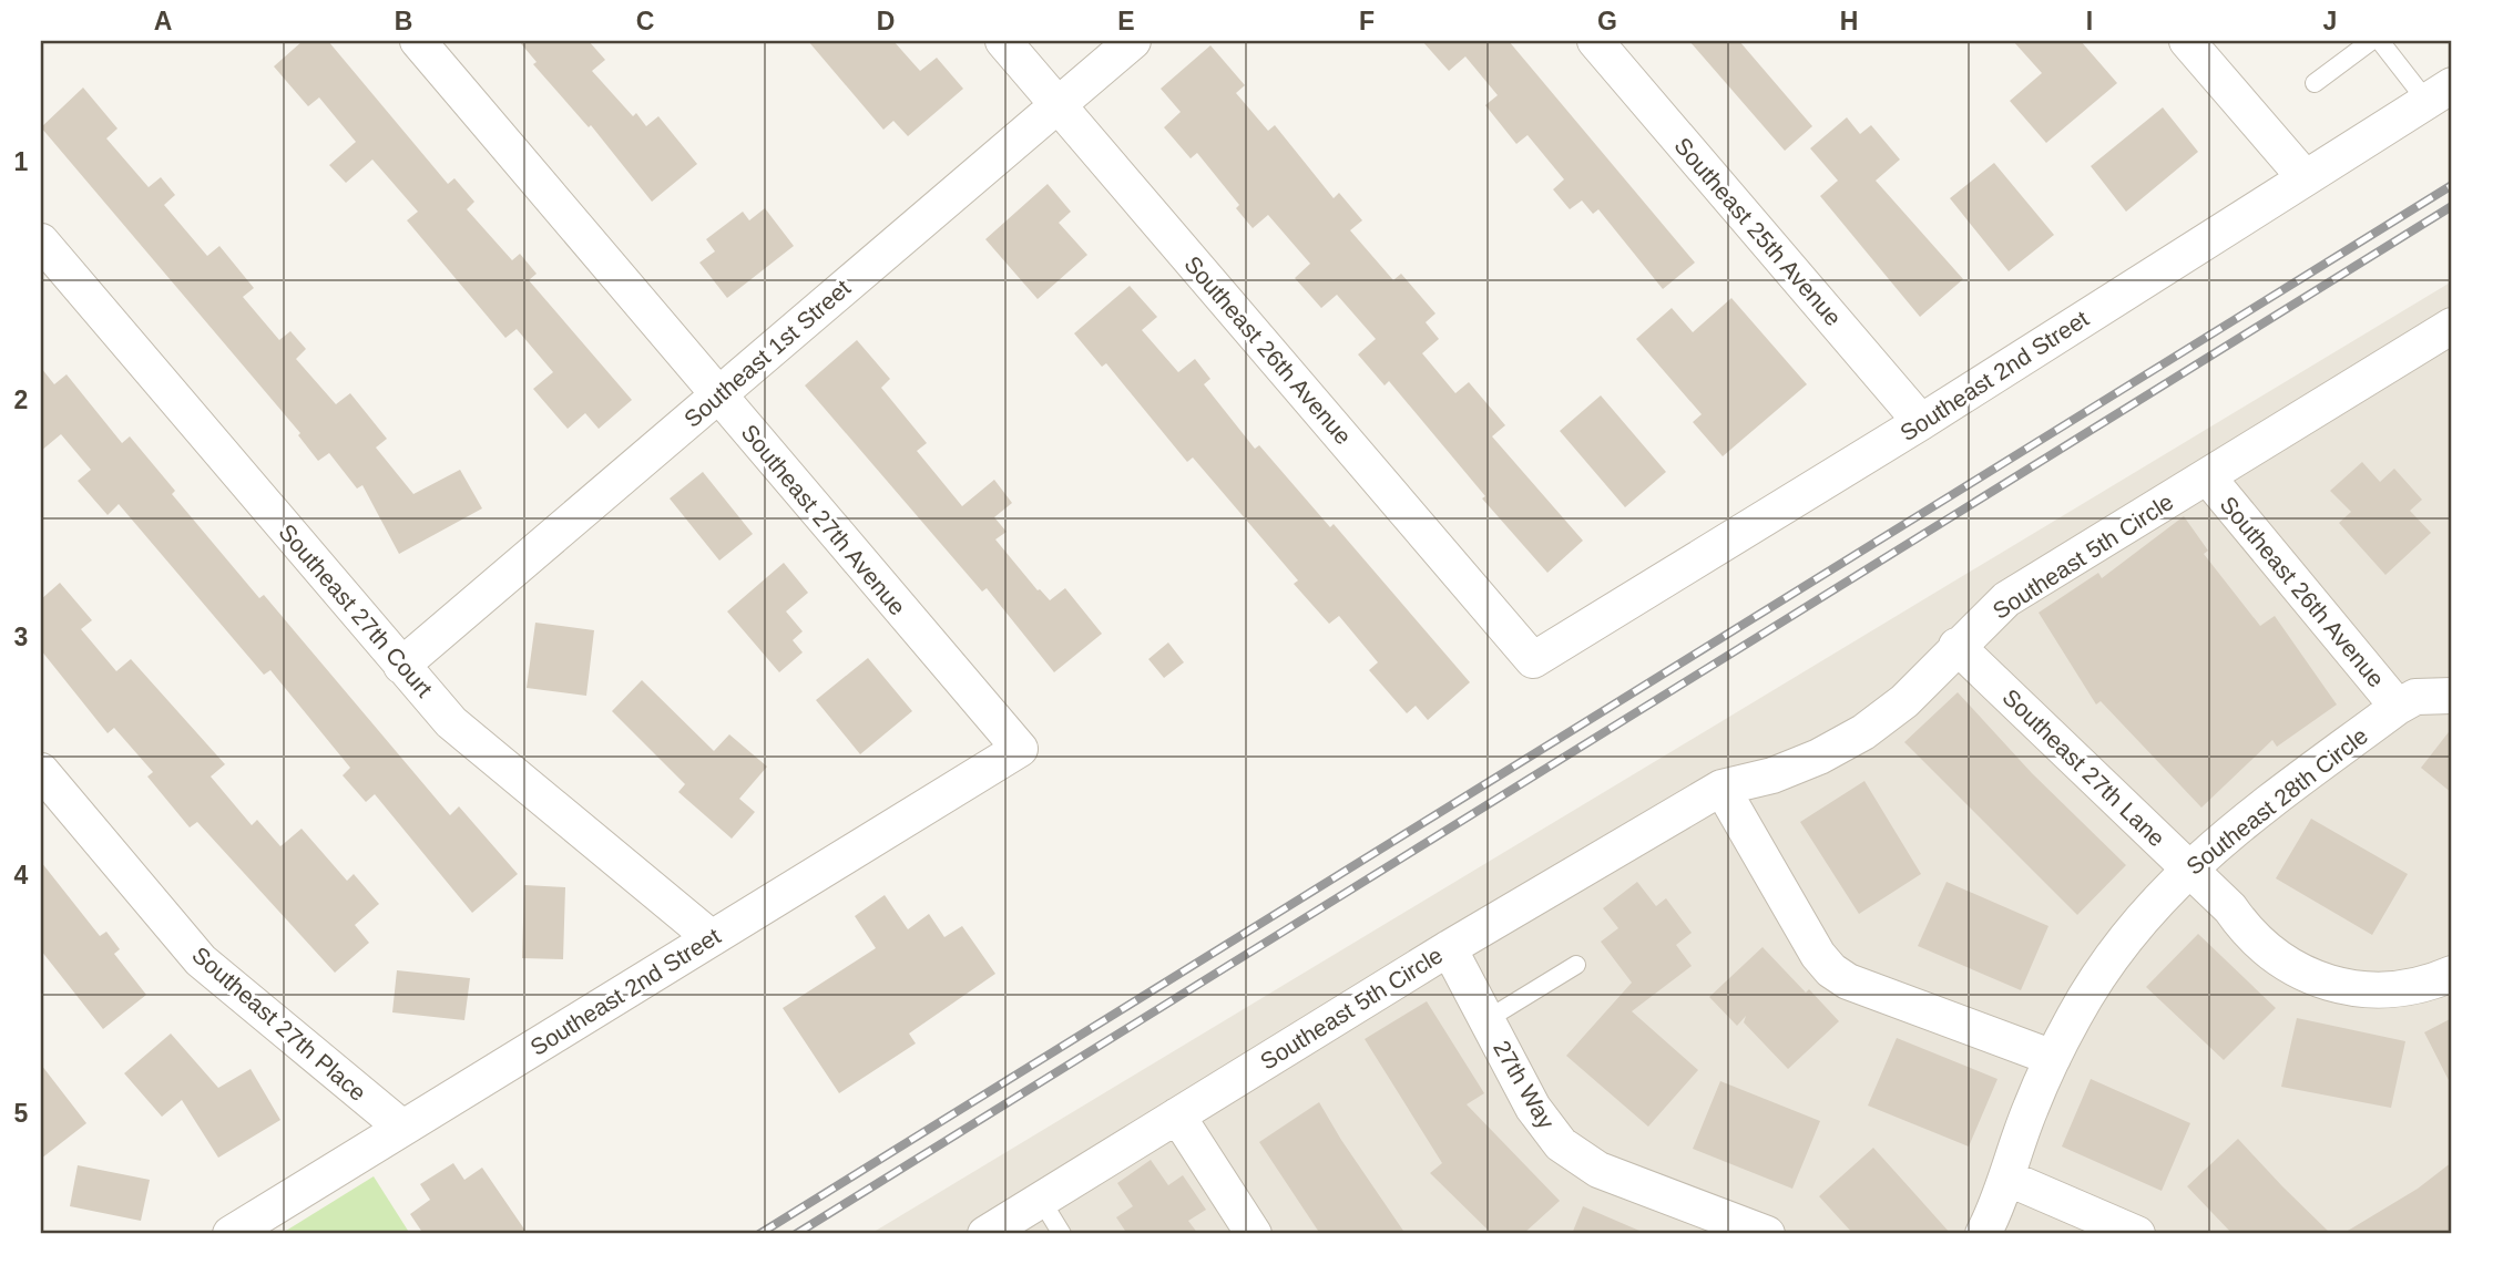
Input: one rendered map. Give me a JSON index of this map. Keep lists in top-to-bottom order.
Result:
{
  "streets": {
    "street": [
      "Southeast 25th Avenue",
      "Southeast 26th Avenue",
      "Southeast 1st Street",
      "Southeast 2nd Street",
      "Southeast 27th Avenue",
      "Southeast 5th Circle",
      "Southeast 27th Court",
      "Southeast 27th Lane",
      "Southeast 28th Circle",
      "Southeast 27th Place",
      "27th Way"
    ]
  },
  "crossings": [
    ["Southeast 25th Avenue", "Southeast 2nd Street"],
    ["Southeast 26th Avenue", "Southeast 1st Street"],
    ["Southeast 26th Avenue", "Southeast 2nd Street"],
    ["Southeast 26th Avenue", "Southeast 5th Circle"],
    ["Southeast 26th Avenue", "Southeast 28th Circle"],
    ["Southeast 1st Street", "Southeast 27th Avenue"],
    ["Southeast 1st Street", "Southeast 27th Court"],
    ["Southeast 2nd Street", "Southeast 27th Avenue"],
    ["Southeast 2nd Street", "Southeast 27th Court"],
    ["Southeast 2nd Street", "Southeast 27th Place"],
    ["Southeast 5th Circle", "Southeast 27th Lane"],
    ["Southeast 5th Circle", "27th Way"],
    ["Southeast 27th Lane", "Southeast 28th Circle"]
  ],
  "grid": {
    "columns": [
      "A",
      "B",
      "C",
      "D",
      "E",
      "F",
      "G",
      "H",
      "I",
      "J"
    ],
    "rows": [
      "1",
      "2",
      "3",
      "4",
      "5"
    ]
  }
}
